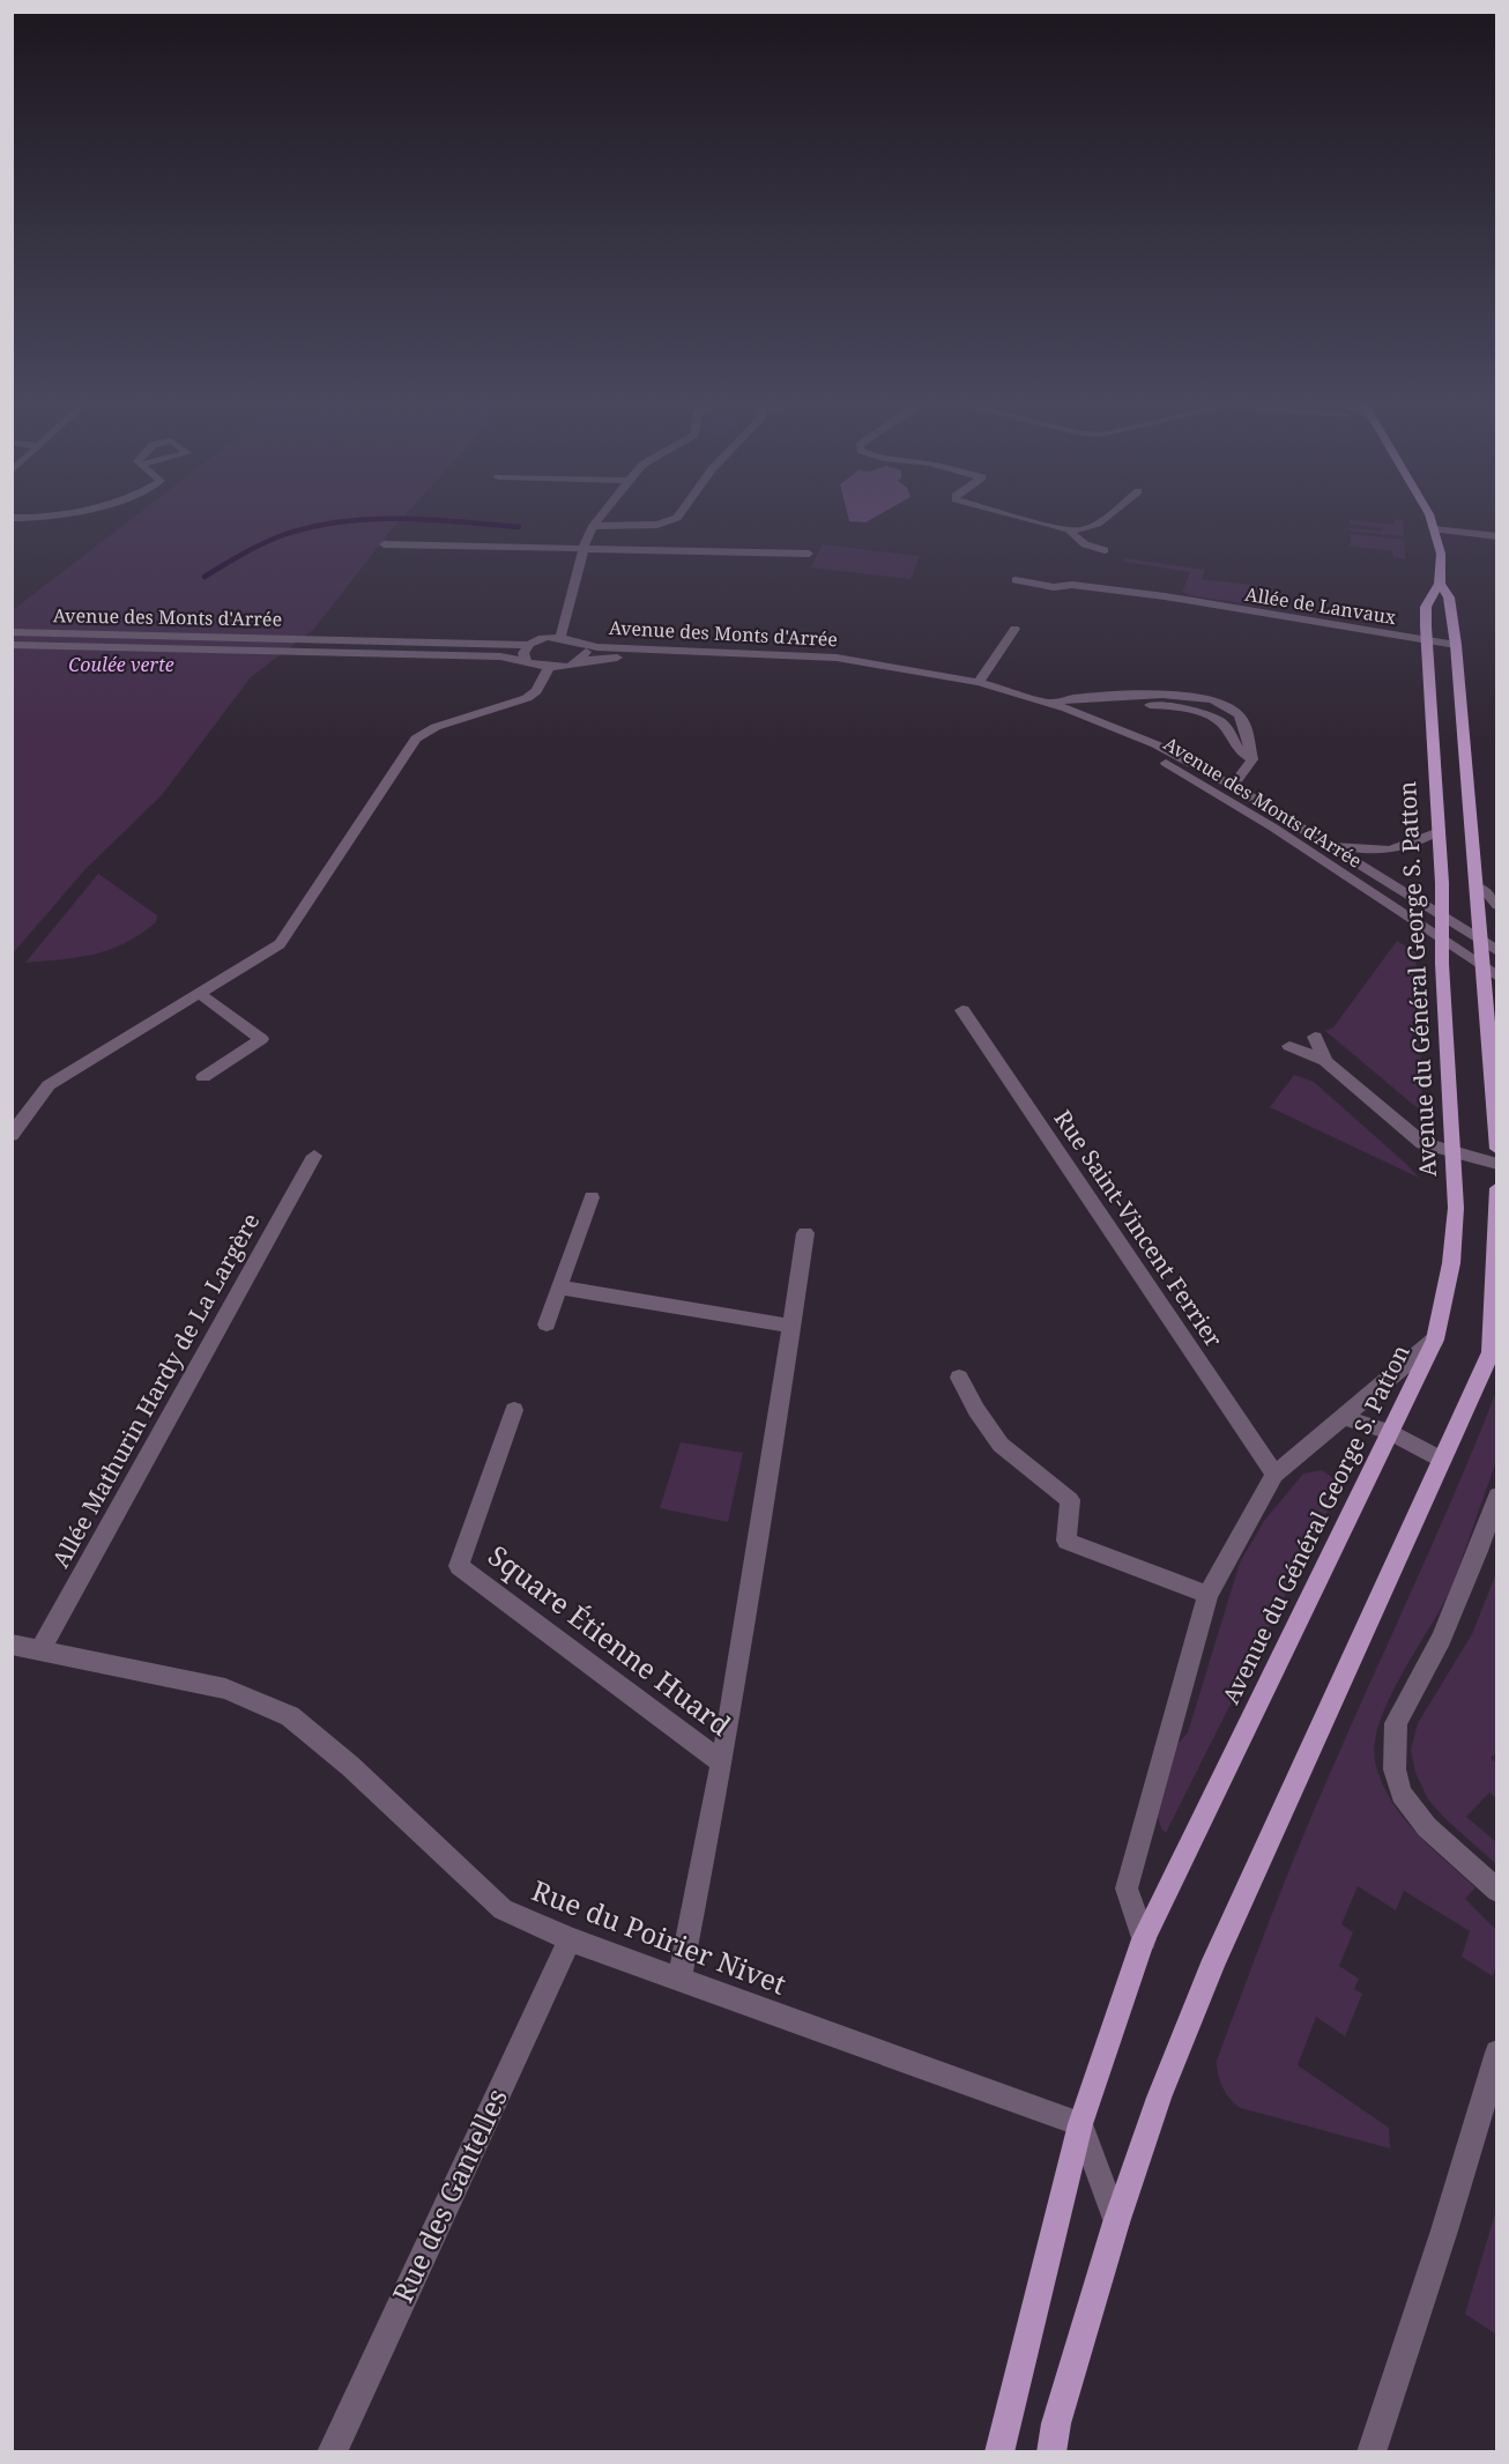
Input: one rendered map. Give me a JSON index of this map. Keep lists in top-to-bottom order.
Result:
{
  "streets": {
    "main road": ["Avenue du Général George S. Patton"],
    "street": [
      "Allée de Lanvaux",
      "Avenue des Monts d'Arrée",
      "Rue Saint-Vincent Ferrier",
      "Allée Mathurin Hardy de La Largère",
      "Square Étienne Huard",
      "Rue du Poirier Nivet",
      "Rue des Gantelles"
    ]
  },
  "crossings": [
    ["Allée de Lanvaux", "Avenue du Général George S. Patton"],
    ["Avenue des Monts d'Arrée", "Avenue du Général George S. Patton"],
    ["Avenue du Général George S. Patton", "Rue du Poirier Nivet"],
    ["Allée Mathurin Hardy de La Largère", "Rue du Poirier Nivet"],
    ["Square Étienne Huard", "Rue du Poirier Nivet"],
    ["Rue du Poirier Nivet", "Rue des Gantelles"]
  ],
  "parks": ["Coulée verte"]
}
